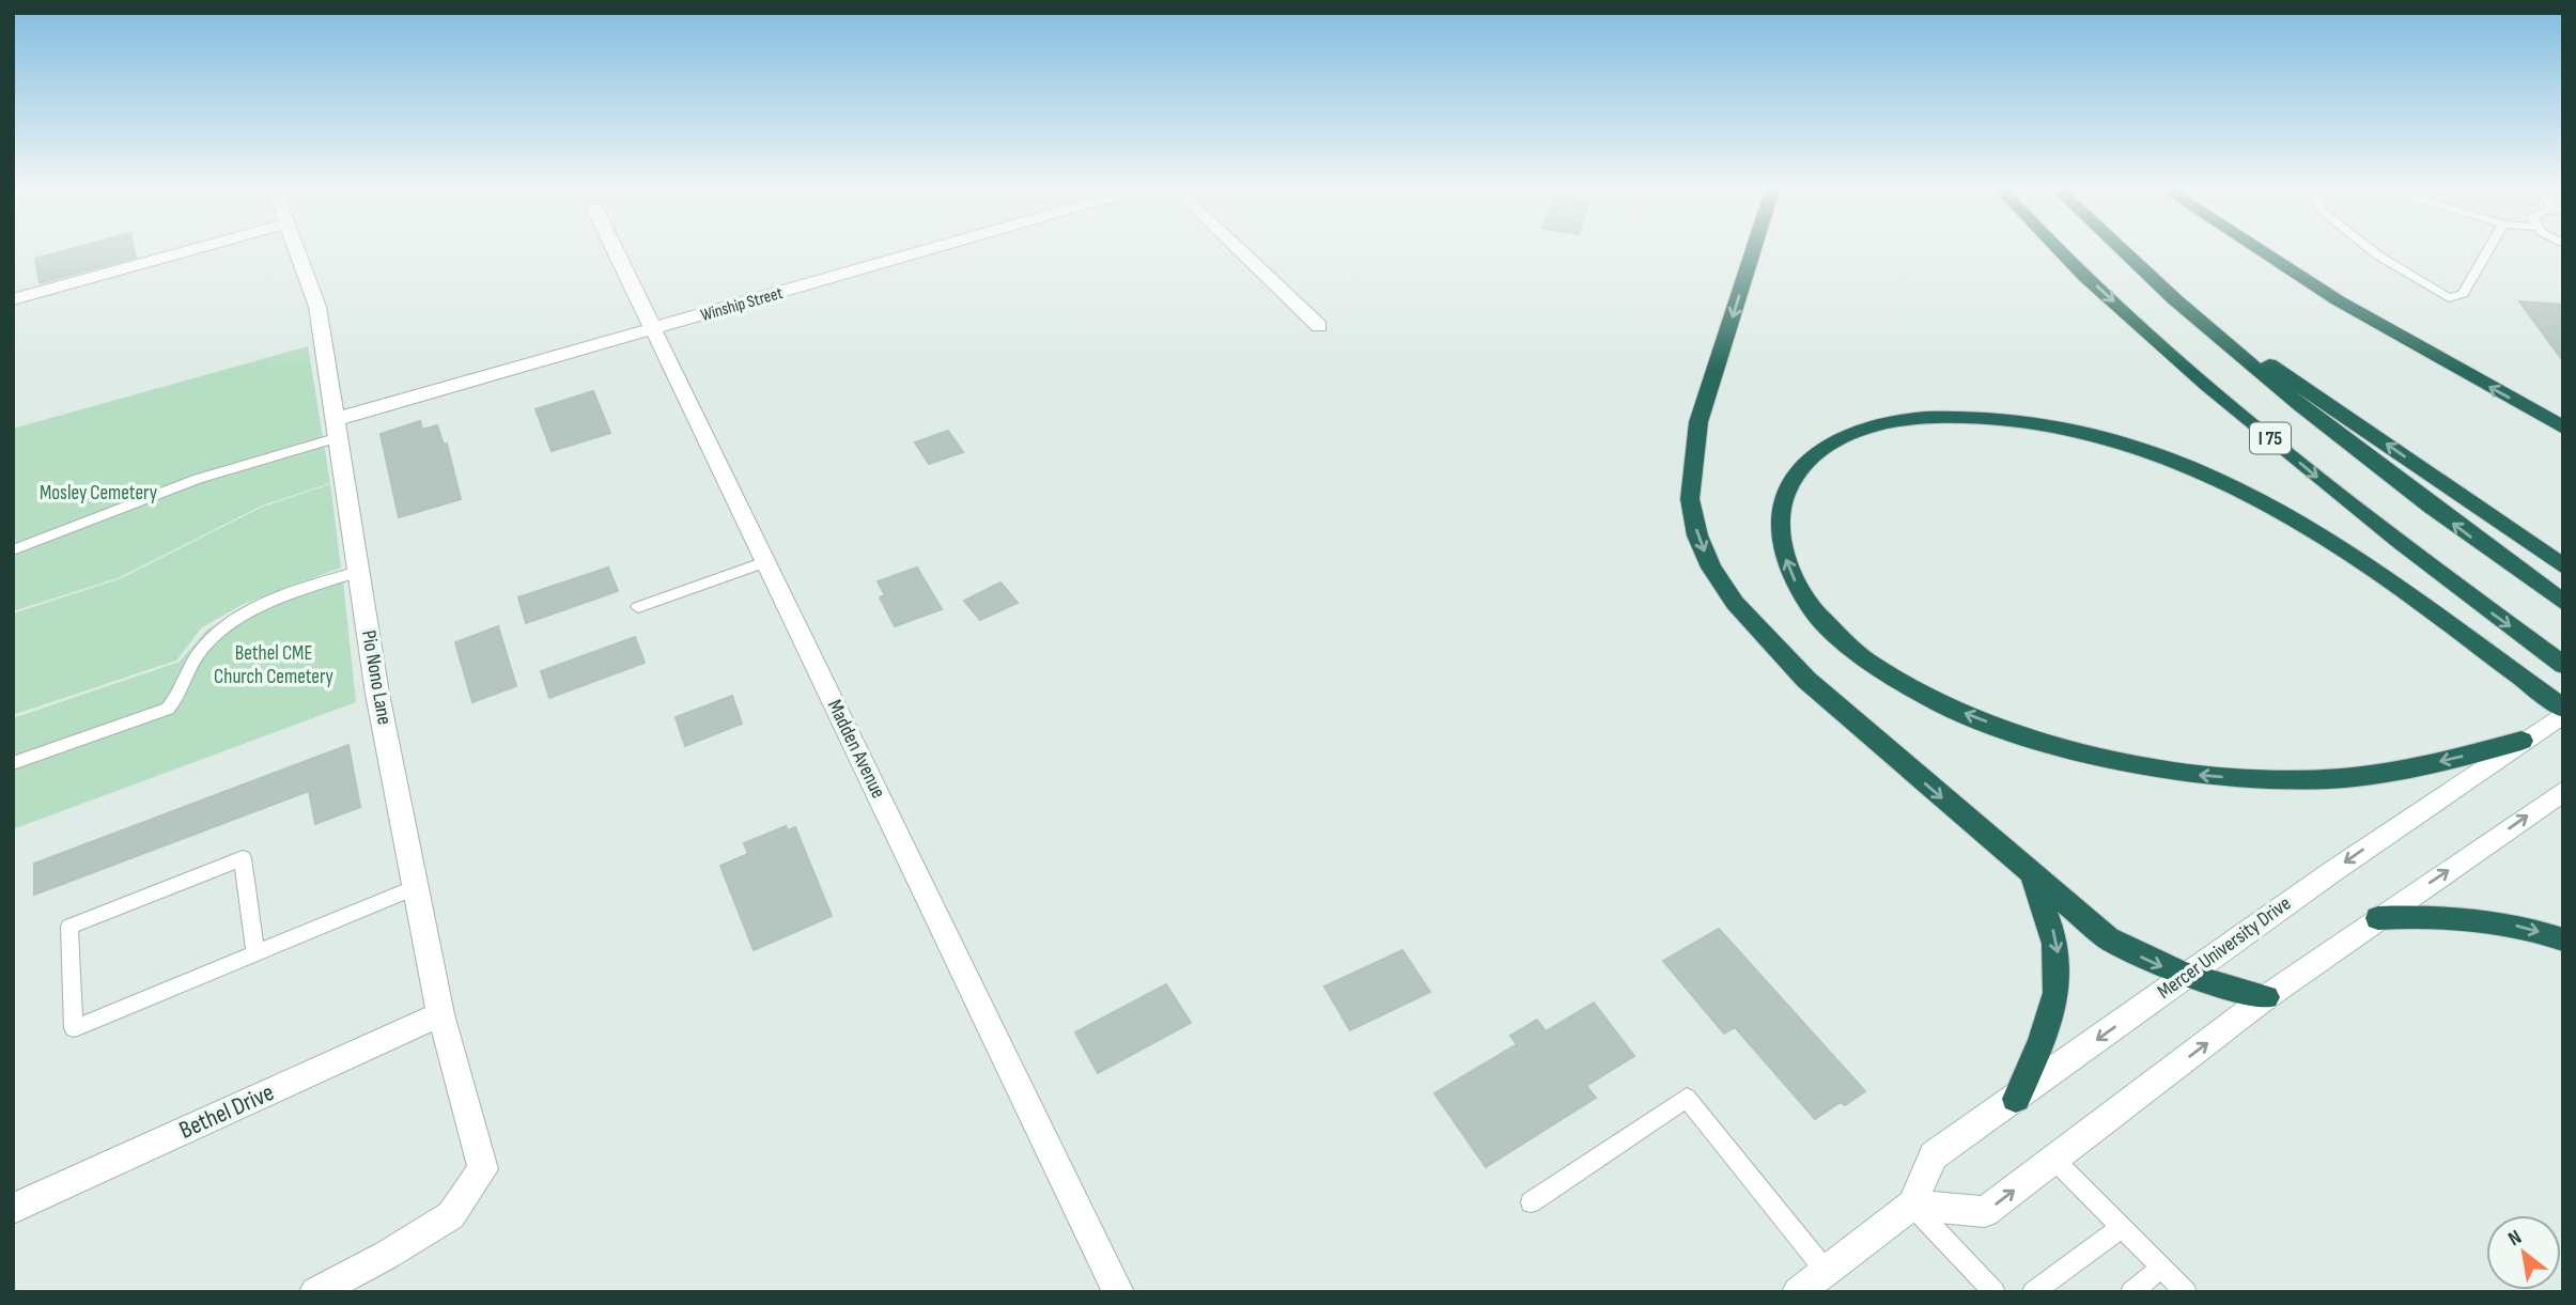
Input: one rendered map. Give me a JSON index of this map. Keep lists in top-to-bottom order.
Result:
{
  "streets": {
    "highway": ["I 75"],
    "street": [
      "Winship Street",
      "Pio Nono Lane",
      "Madden Avenue",
      "Mercer University Drive",
      "Bethel Drive"
    ]
  },
  "crossings": [
    ["Winship Street", "Pio Nono Lane"],
    ["Winship Street", "Madden Avenue"],
    ["Pio Nono Lane", "Bethel Drive"]
  ],
  "parks": ["Mosley Cemetery", "Bethel CME Church Cemetery"],
  "north": "top left"
}
